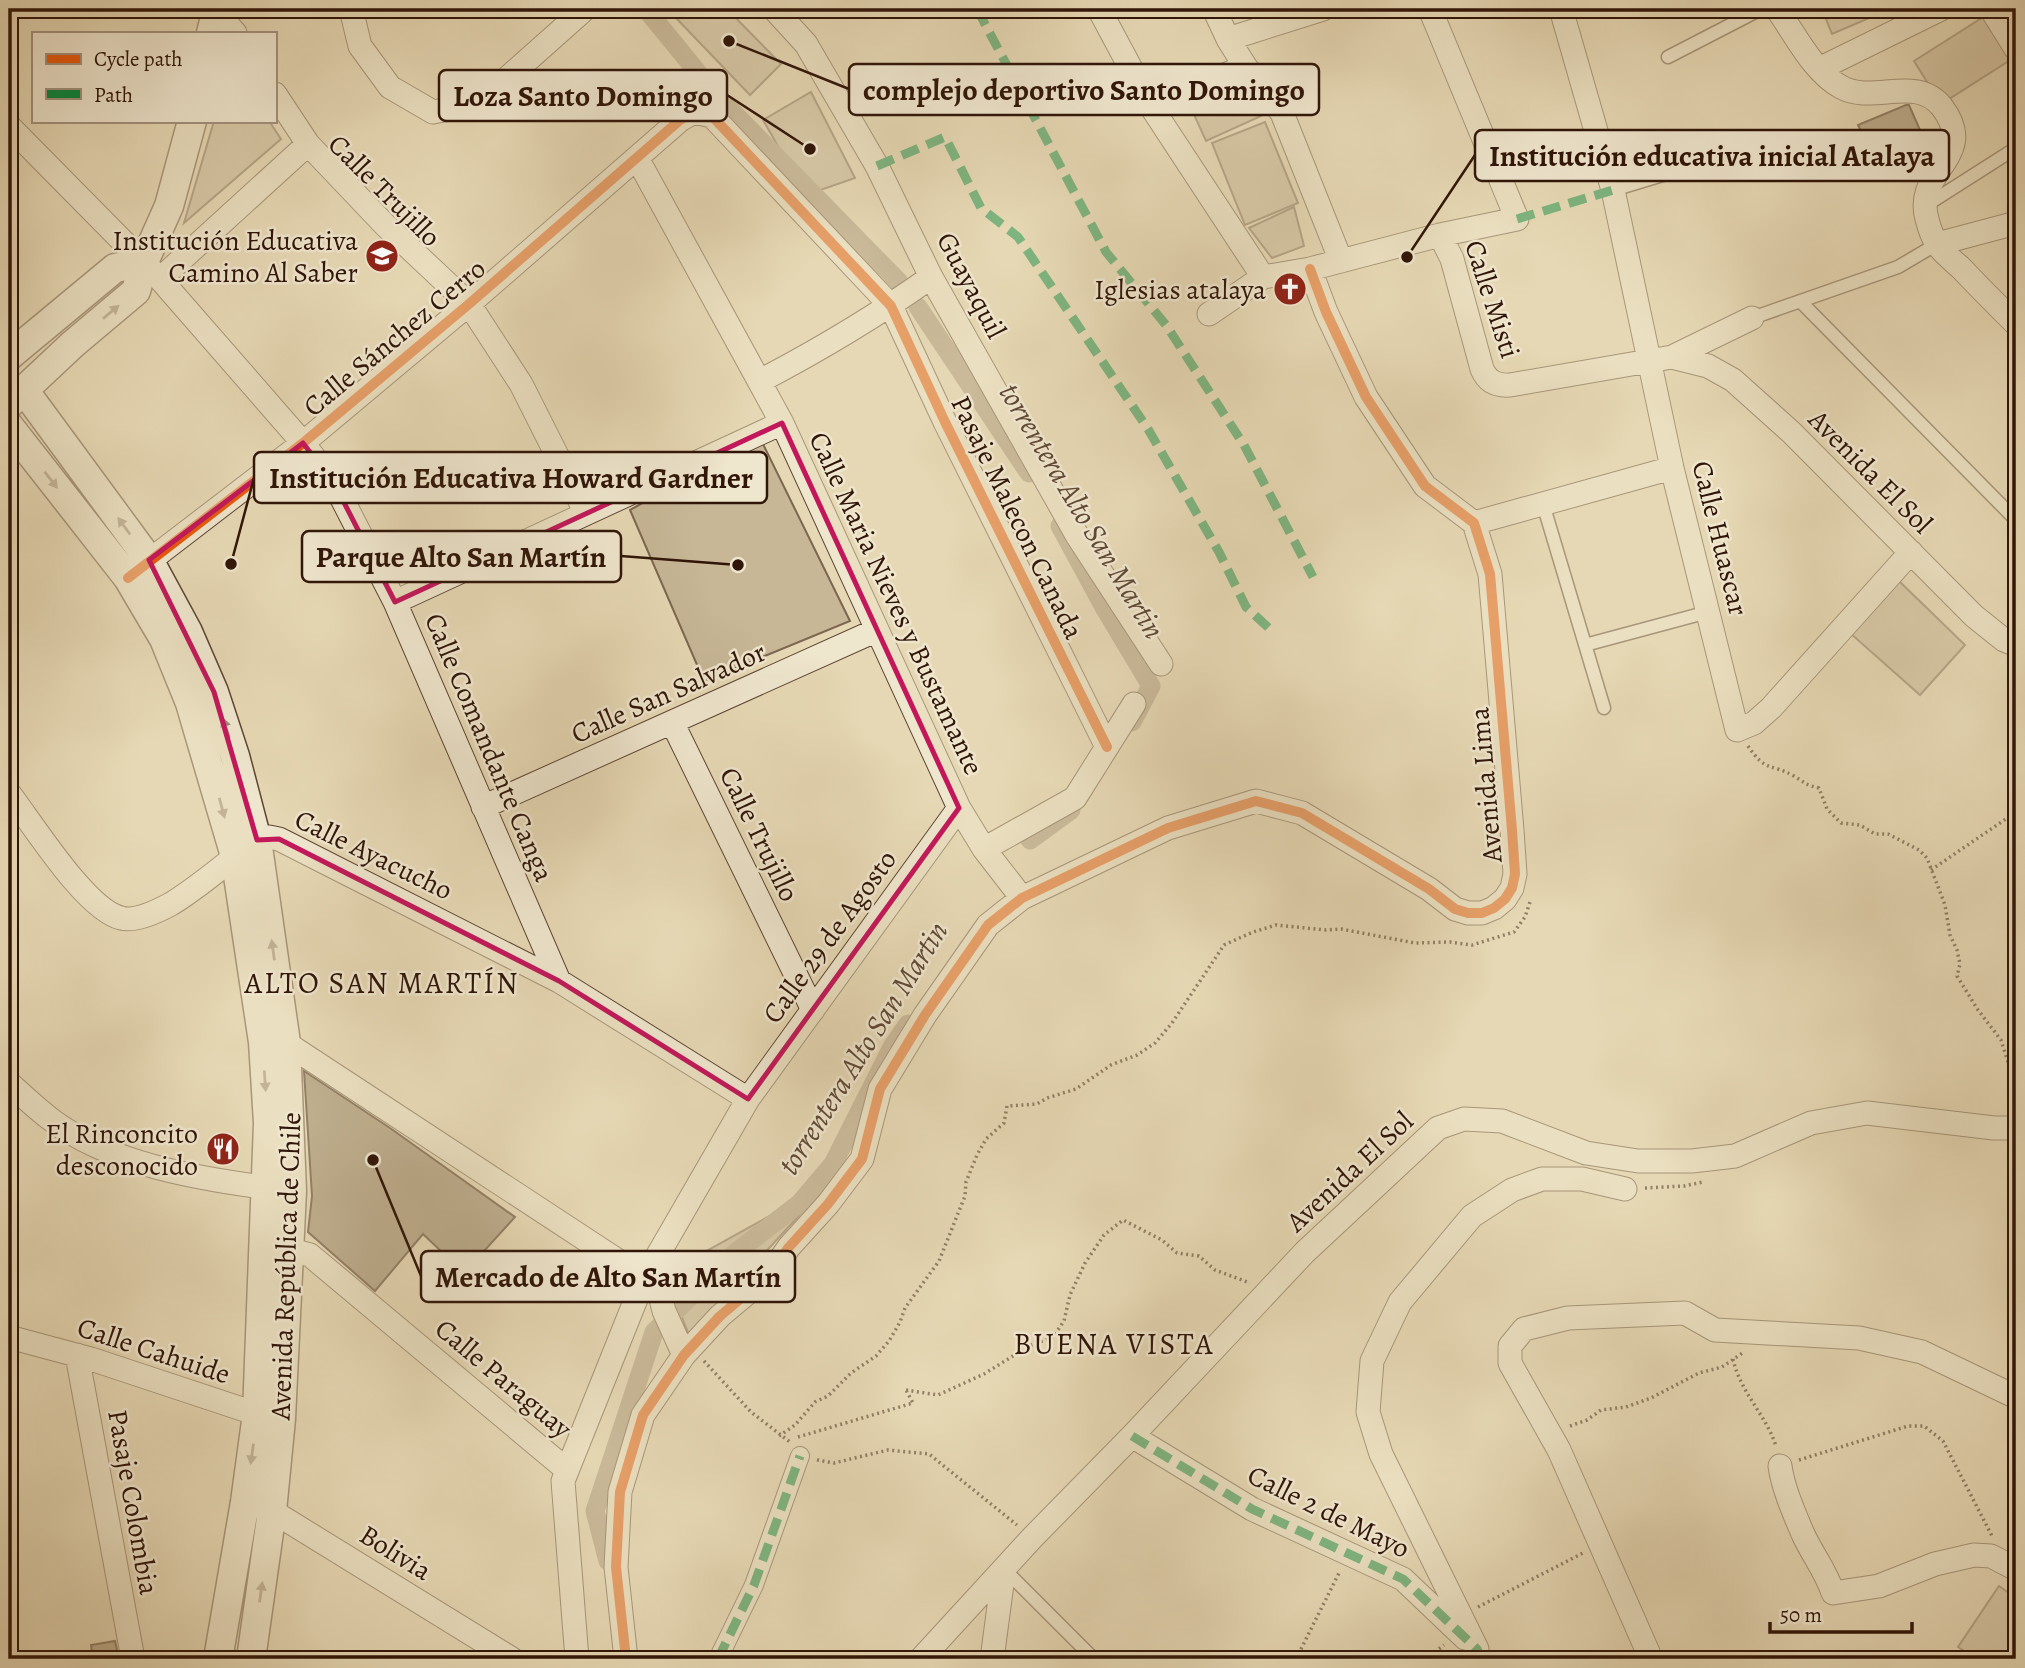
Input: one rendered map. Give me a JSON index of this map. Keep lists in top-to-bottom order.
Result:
{
  "streets": {
    "street": [
      "Calle Trujillo",
      "Guayaquil",
      "Calle Misti",
      "Calle Sánchez Cerro",
      "Avenida El Sol",
      "Pasaje Malecon Canada",
      "Calle Huascar",
      "Calle Maria Nieves y Bustamante",
      "Calle San Salvador",
      "Calle Comandante Canga",
      "Avenida Lima",
      "Calle Ayacucho",
      "Calle 29 de Agosto",
      "Avenida República de Chile",
      "Calle Cahuide",
      "Calle Paraguay",
      "Pasaje Colombia",
      "Calle 2 de Mayo",
      "Bolivia"
    ]
  },
  "crossings": [
    ["Calle Trujillo", "Calle Sánchez Cerro"],
    ["Calle Trujillo", "Calle San Salvador"],
    ["Calle Trujillo", "Calle 29 de Agosto"],
    ["Calle Misti", "Avenida El Sol"],
    ["Calle Misti", "Calle Huascar"],
    ["Calle Sánchez Cerro", "Pasaje Malecon Canada"],
    ["Calle Sánchez Cerro", "Calle Maria Nieves y Bustamante"],
    ["Calle Sánchez Cerro", "Calle Comandante Canga"],
    ["Calle Sánchez Cerro", "Avenida República de Chile"],
    ["Avenida El Sol", "Calle Huascar"],
    ["Avenida El Sol", "Calle 2 de Mayo"],
    ["Calle Maria Nieves y Bustamante", "Calle San Salvador"],
    ["Calle Maria Nieves y Bustamante", "Avenida Lima"],
    ["Calle Maria Nieves y Bustamante", "Calle 29 de Agosto"],
    ["Calle San Salvador", "Calle Comandante Canga"],
    ["Calle Comandante Canga", "Calle Ayacucho"],
    ["Calle Ayacucho", "Calle 29 de Agosto"],
    ["Calle Ayacucho", "Avenida República de Chile"],
    ["Calle 29 de Agosto", "Calle Paraguay"],
    ["Avenida República de Chile", "Calle Cahuide"],
    ["Avenida República de Chile", "Calle Paraguay"],
    ["Avenida República de Chile", "Bolivia"],
    ["Calle Cahuide", "Pasaje Colombia"]
  ],
  "districts": ["ALTO SAN MARTÍN", "BUENA VISTA"],
  "water": ["torrentera Alto San Martin"],
  "places": {
    "other": [
      "complejo deportivo Santo Domingo",
      "Loza Santo Domingo",
      "Institución educativa inicial Atalaya",
      "Institución Educativa Howard Gardner",
      "Parque Alto San Martín",
      "Mercado de Alto San Martín"
    ],
    "school or university": ["Institución Educativa Camino Al Saber"],
    "church": ["Iglesias atalaya"],
    "restaurant": ["El Rinconcito desconocido"]
  },
  "legend": ["Cycle path", "Path"],
  "scale_bar": "50 m"
}
